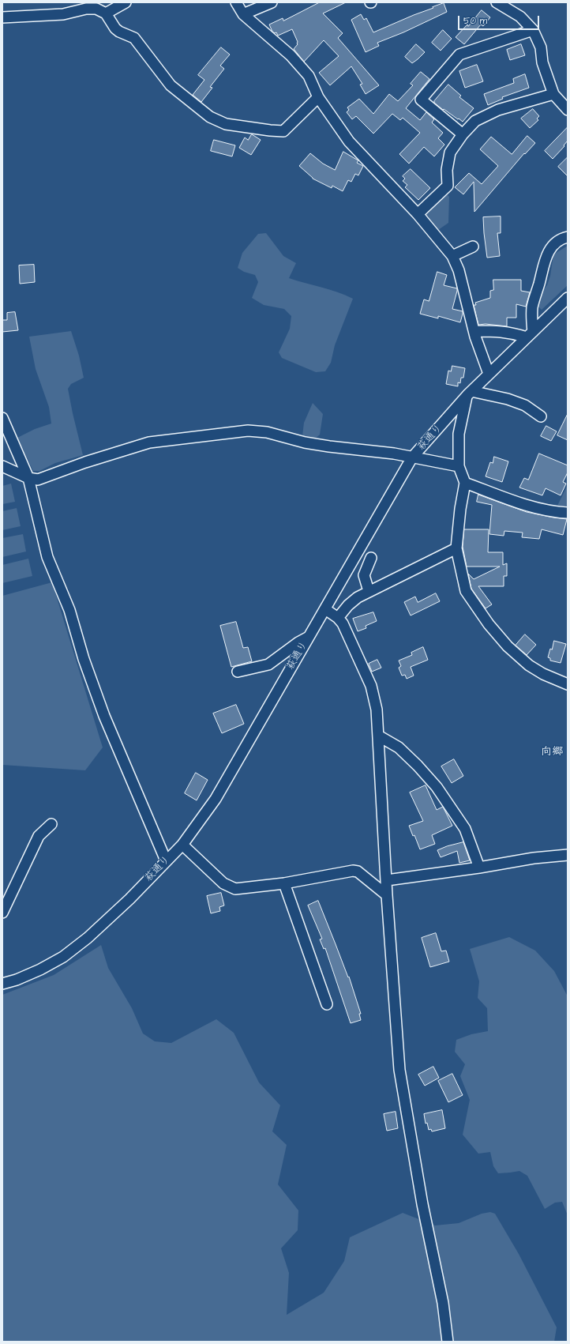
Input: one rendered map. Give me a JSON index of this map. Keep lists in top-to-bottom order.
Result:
{
  "streets": {
    "street": ["萩通り"]
  },
  "districts": ["向郷"],
  "scale_bar": "50 m"
}
